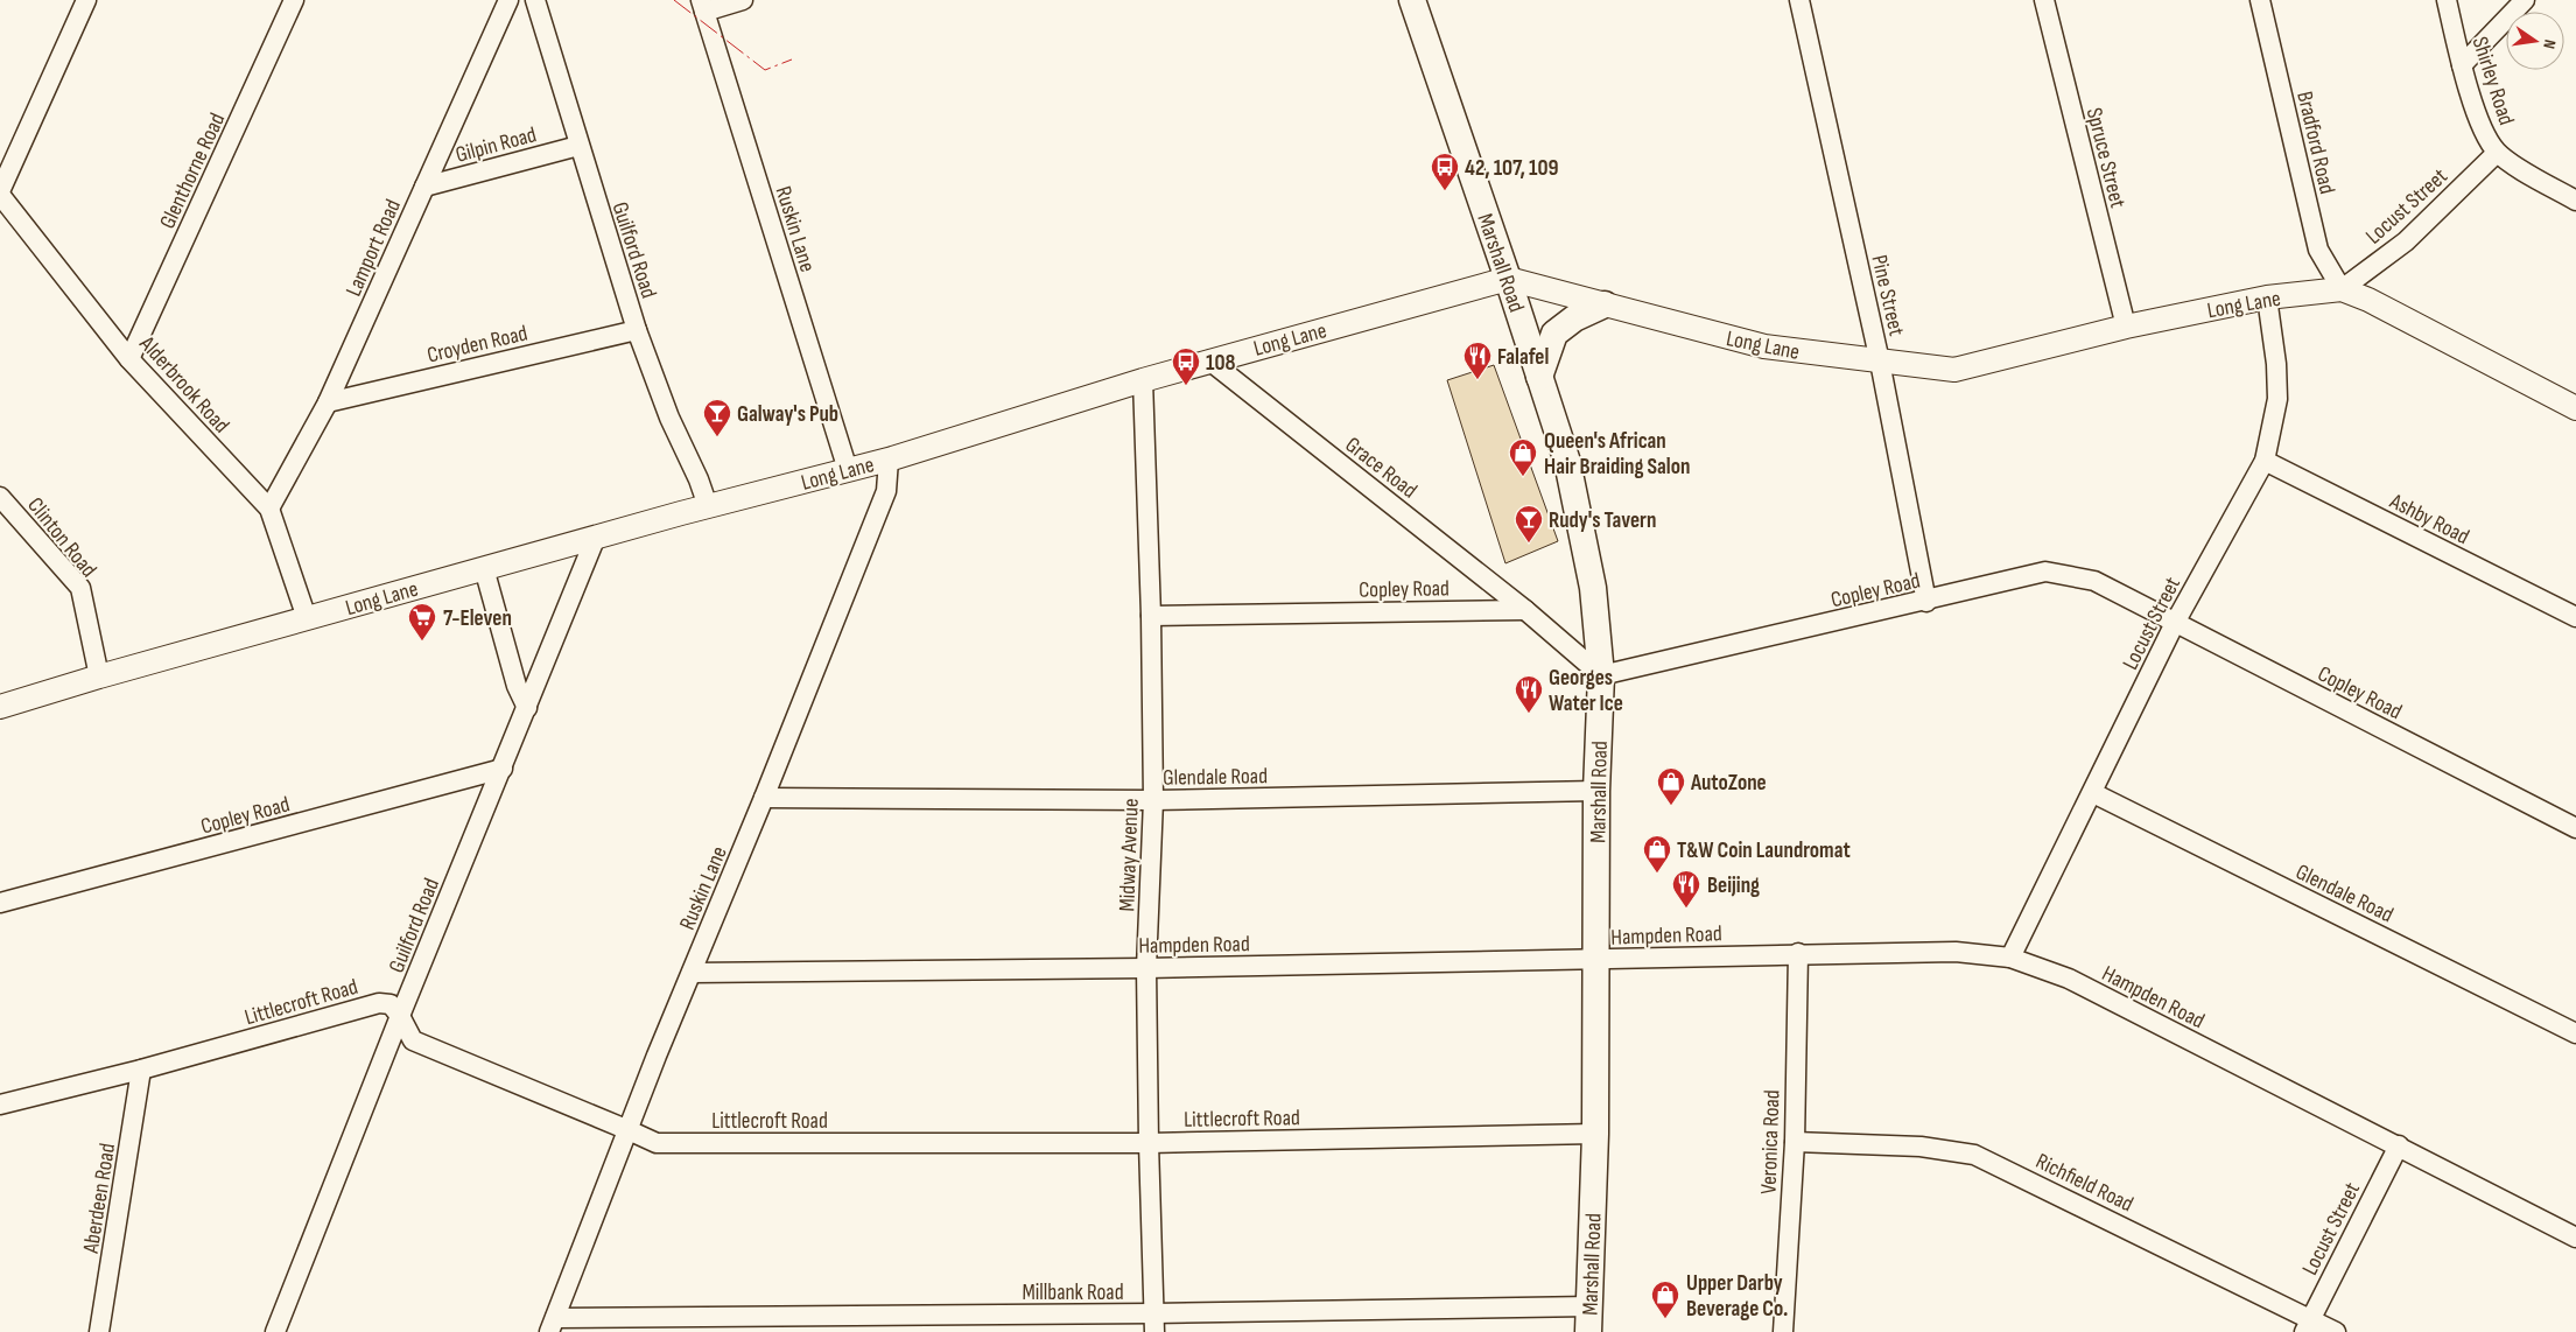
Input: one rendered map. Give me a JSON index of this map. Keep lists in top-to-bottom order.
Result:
{
  "streets": {
    "main road": ["Marshall Road"],
    "street": [
      "Shirley Road",
      "Bradford Road",
      "Gilpin Road",
      "Spruce Street",
      "Glenthorne Road",
      "Locust Street",
      "Ruskin Lane",
      "Lamport Road",
      "Guilford Road",
      "Pine Street",
      "Long Lane",
      "Croyden Road",
      "Alderbrook Road",
      "Grace Road",
      "Ashby Road",
      "Clinton Road",
      "Copley Road",
      "Glendale Road",
      "Midway Avenue",
      "Hampden Road",
      "Littlecroft Road",
      "Veronica Road",
      "Richfield Road",
      "Aberdeen Road",
      "Millbank Road"
    ]
  },
  "crossings": [
    ["Shirley Road", "Locust Street"],
    ["Bradford Road", "Locust Street"],
    ["Bradford Road", "Long Lane"],
    ["Gilpin Road", "Lamport Road"],
    ["Gilpin Road", "Guilford Road"],
    ["Spruce Street", "Long Lane"],
    ["Glenthorne Road", "Alderbrook Road"],
    ["Locust Street", "Long Lane"],
    ["Locust Street", "Ashby Road"],
    ["Locust Street", "Copley Road"],
    ["Locust Street", "Glendale Road"],
    ["Locust Street", "Hampden Road"],
    ["Locust Street", "Richfield Road"],
    ["Ruskin Lane", "Long Lane"],
    ["Ruskin Lane", "Glendale Road"],
    ["Ruskin Lane", "Hampden Road"],
    ["Ruskin Lane", "Littlecroft Road"],
    ["Ruskin Lane", "Millbank Road"],
    ["Lamport Road", "Croyden Road"],
    ["Lamport Road", "Alderbrook Road"],
    ["Guilford Road", "Long Lane"],
    ["Guilford Road", "Croyden Road"],
    ["Guilford Road", "Copley Road"],
    ["Guilford Road", "Littlecroft Road"],
    ["Marshall Road", "Long Lane"],
    ["Marshall Road", "Copley Road"],
    ["Marshall Road", "Glendale Road"],
    ["Marshall Road", "Hampden Road"],
    ["Marshall Road", "Littlecroft Road"],
    ["Marshall Road", "Millbank Road"],
    ["Pine Street", "Long Lane"],
    ["Pine Street", "Copley Road"],
    ["Long Lane", "Alderbrook Road"],
    ["Long Lane", "Grace Road"],
    ["Long Lane", "Clinton Road"],
    ["Long Lane", "Midway Avenue"],
    ["Grace Road", "Copley Road"],
    ["Copley Road", "Midway Avenue"],
    ["Glendale Road", "Midway Avenue"],
    ["Midway Avenue", "Hampden Road"],
    ["Midway Avenue", "Littlecroft Road"],
    ["Midway Avenue", "Millbank Road"],
    ["Hampden Road", "Veronica Road"],
    ["Littlecroft Road", "Aberdeen Road"],
    ["Veronica Road", "Richfield Road"]
  ],
  "places": {
    "bus stop": ["42, 107, 109", "108"],
    "restaurant": ["Falafel", "Georges Water Ice", "Beijing"],
    "bar": ["Galway's Pub", "Rudy's Tavern"],
    "shop": [
      "Queen's African Hair Braiding Salon",
      "AutoZone",
      "T&W Coin Laundromat",
      "Upper Darby Beverage Co."
    ],
    "supermarket": ["7-Eleven"]
  },
  "north": "right"
}
